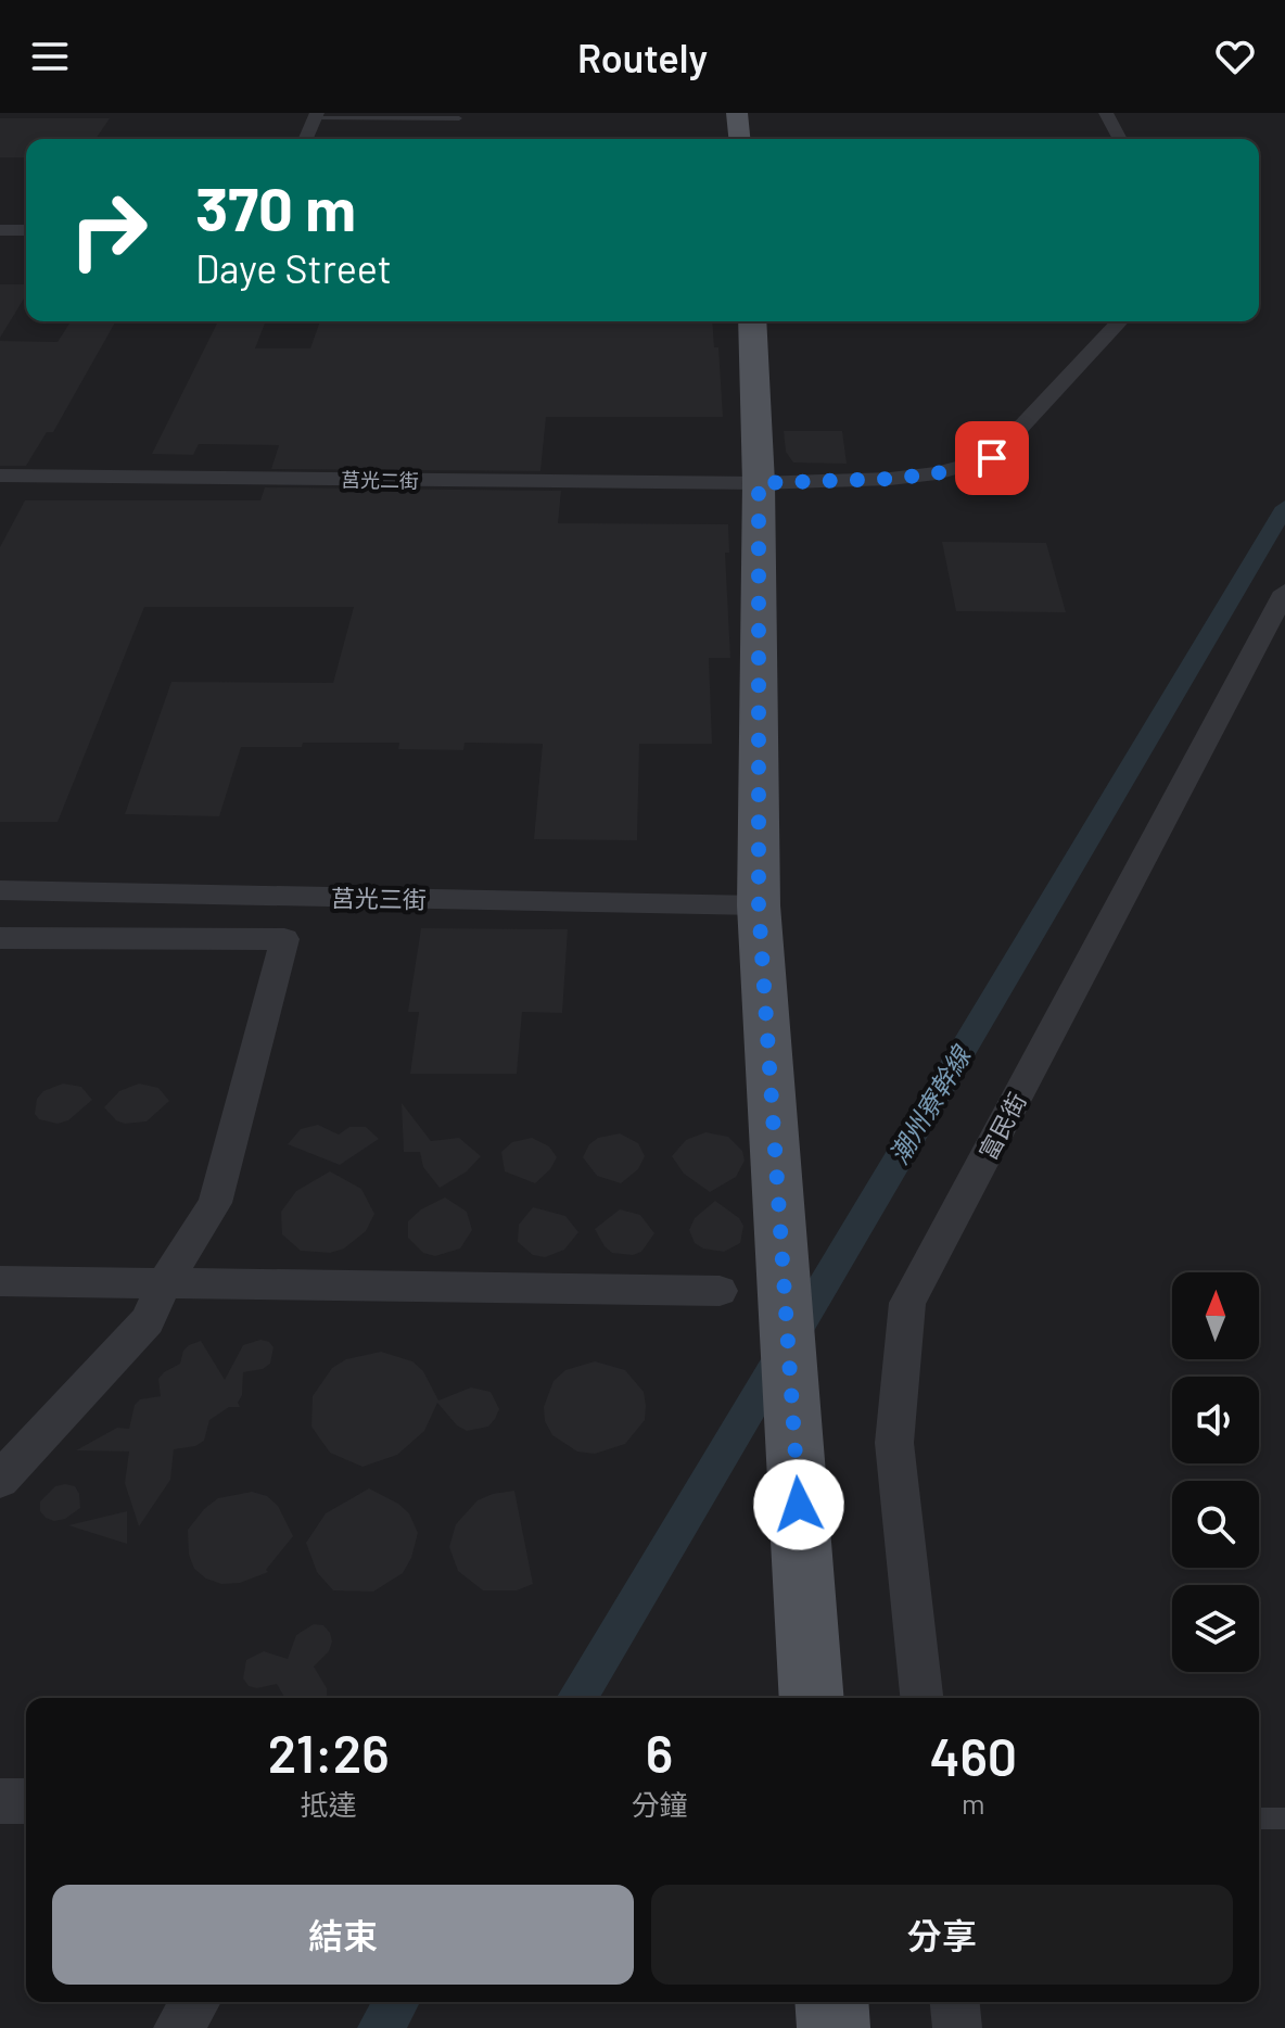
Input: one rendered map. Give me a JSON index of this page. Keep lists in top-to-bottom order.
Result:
{
  "streets": {
    "street": ["莒光二街", "莒光三街", "富民街"]
  },
  "water": ["潮州寮幹線"],
  "north": "top",
  "page": {
    "header": "Routely",
    "turn": ["370 m", "Daye Street"],
    "eta": [
      "21:26",
      "抵達",
      "6",
      "分鐘",
      "460",
      "m"
    ],
    "buttons": ["結束", "分享"]
  }
}
